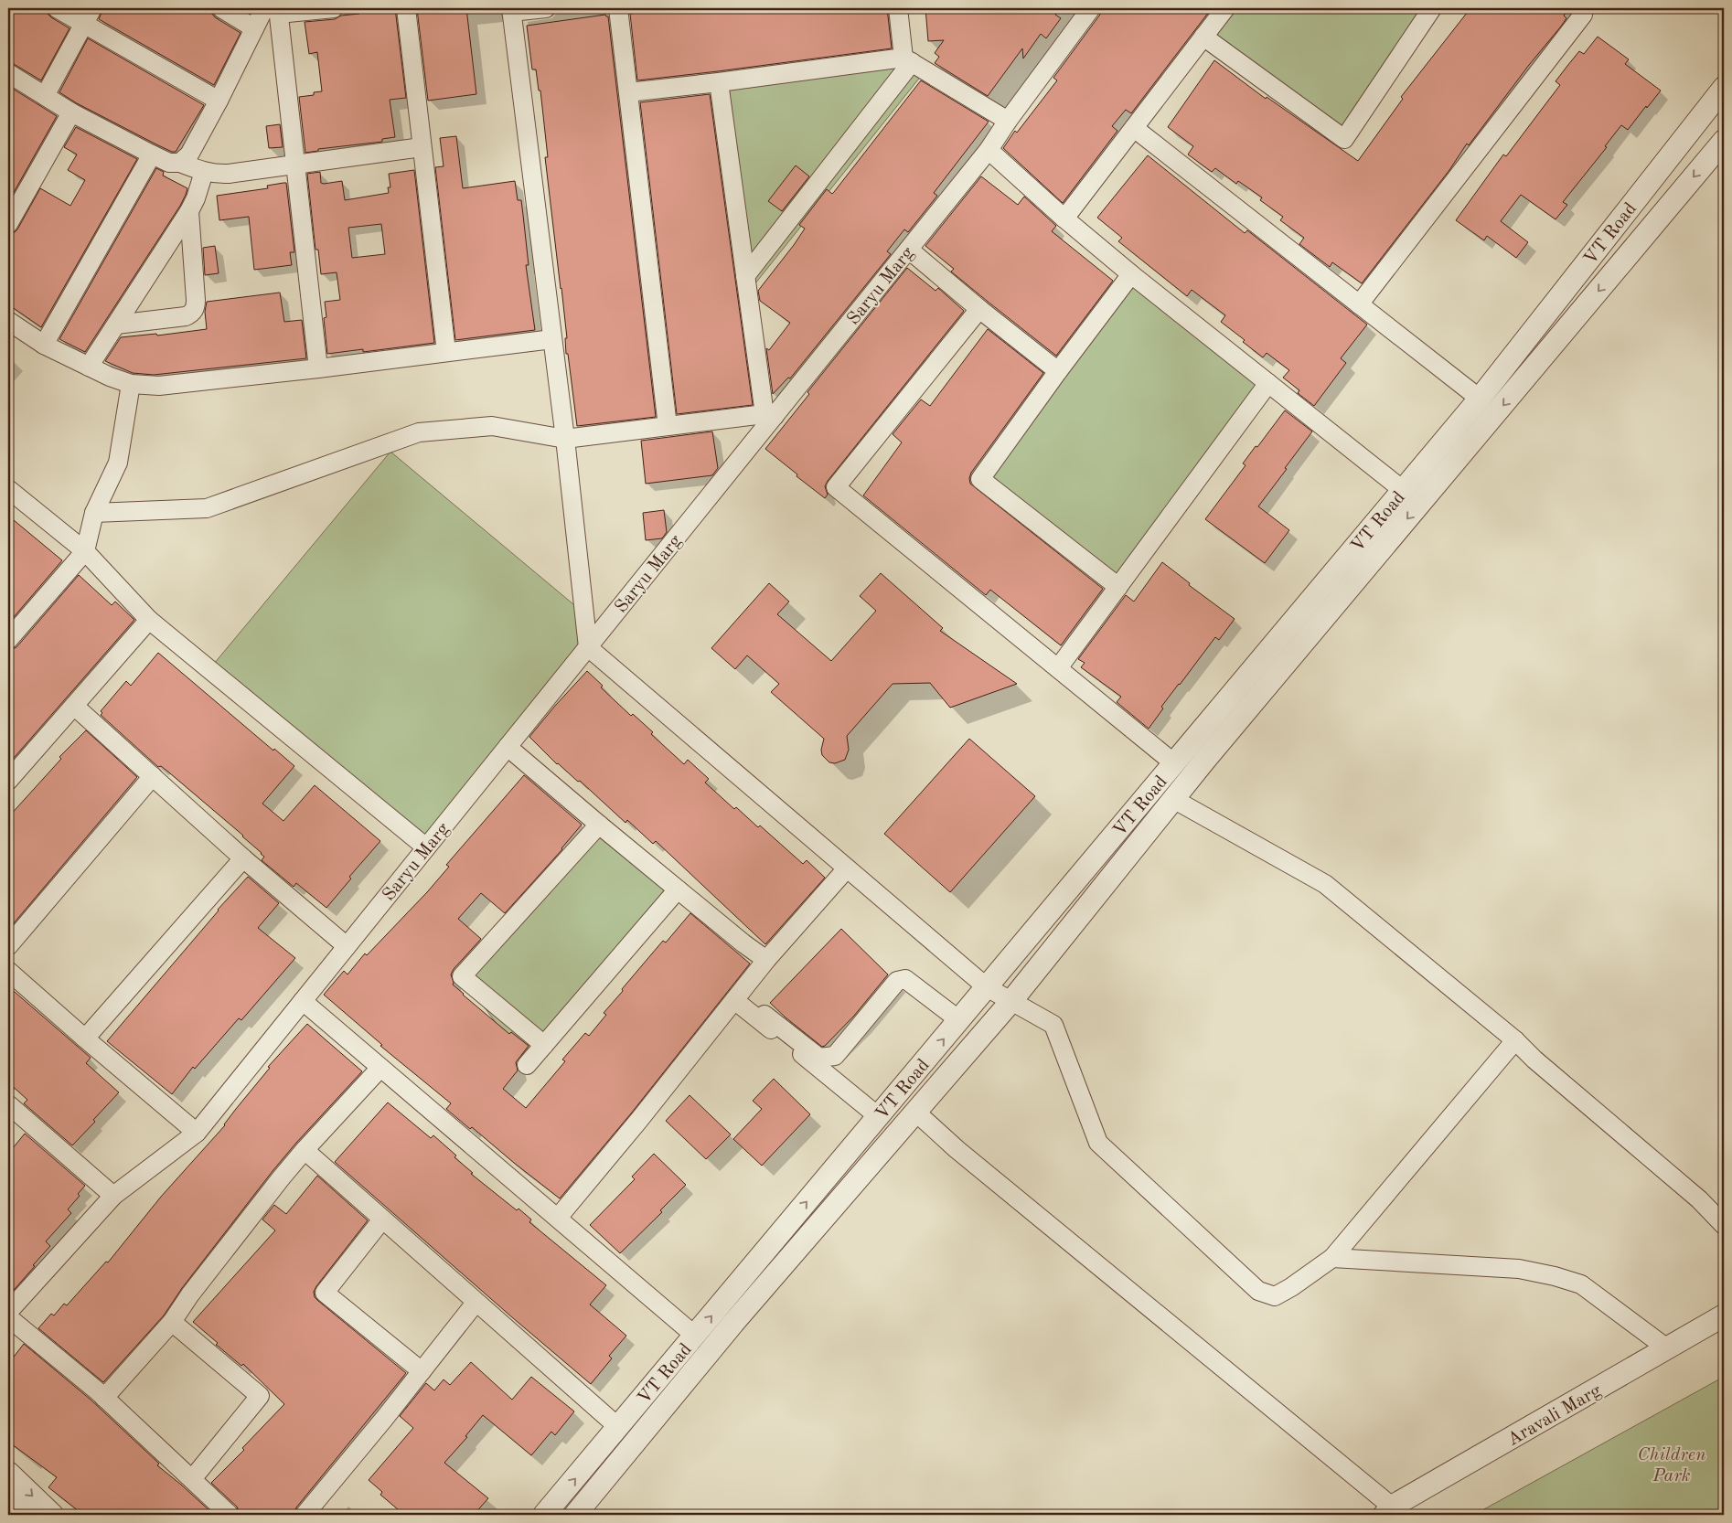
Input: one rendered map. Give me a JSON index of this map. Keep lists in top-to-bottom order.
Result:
{
  "streets": {
    "street": ["VT Road", "Saryu Marg", "Aravali Marg"]
  },
  "parks": ["Children Park"]
}
